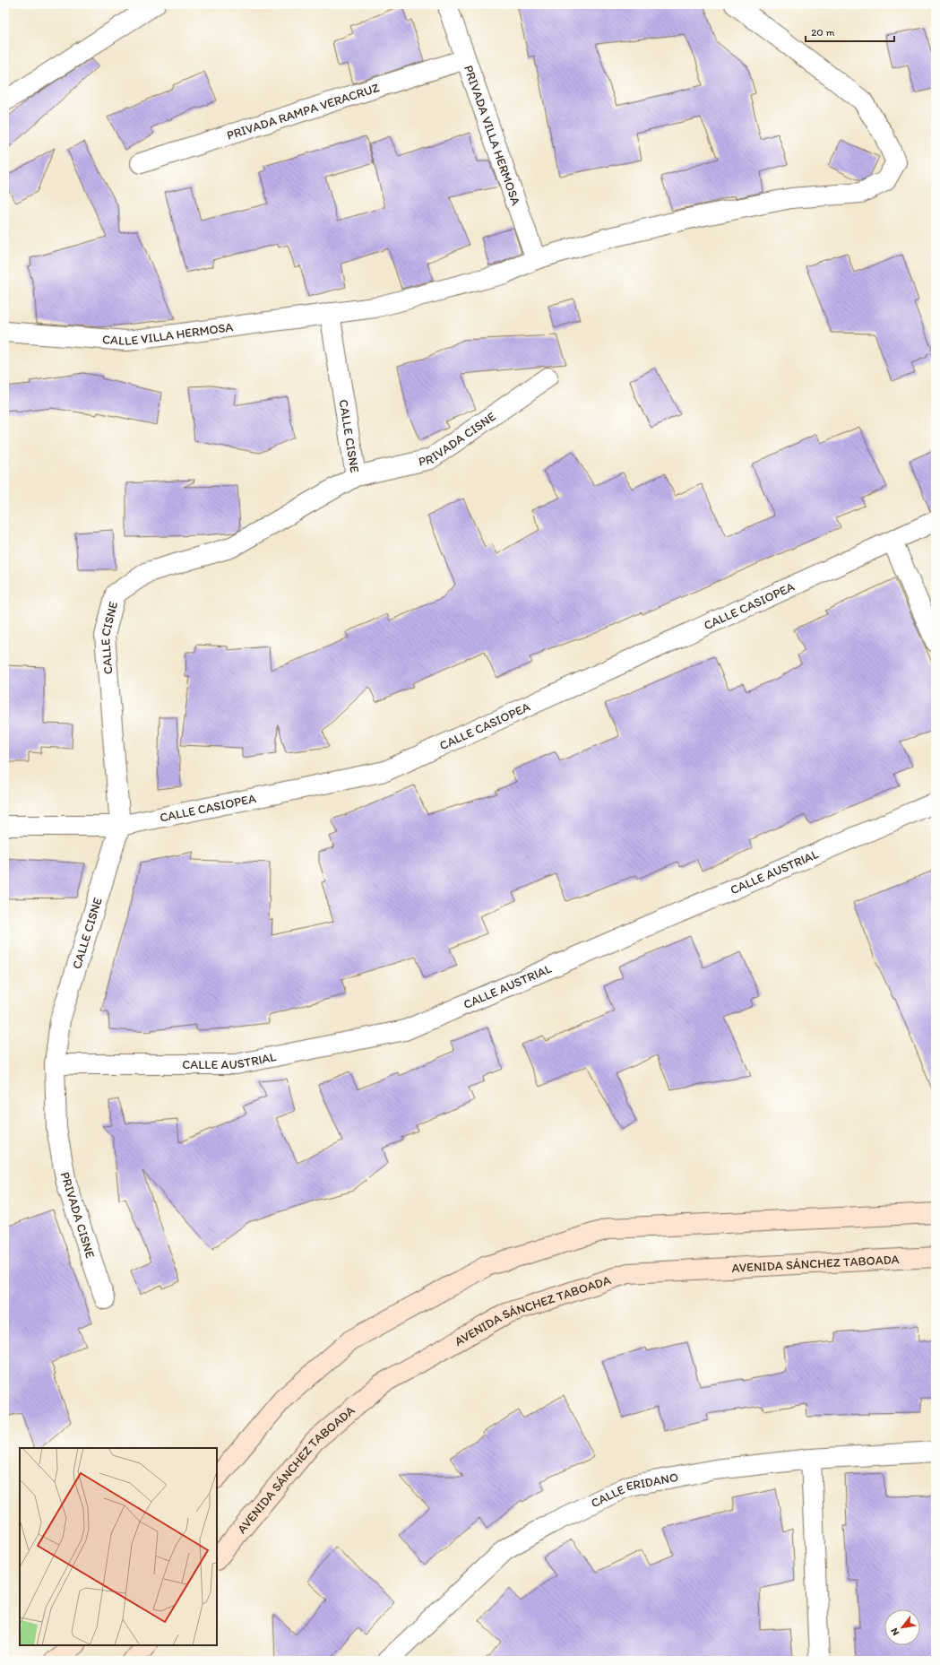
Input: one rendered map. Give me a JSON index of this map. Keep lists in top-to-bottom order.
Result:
{
  "streets": {
    "main road": ["AVENIDA SÁNCHEZ TABOADA"],
    "street": [
      "PRIVADA RAMPA VERACRUZ",
      "PRIVADA VILLA HERMOSA",
      "CALLE VILLA HERMOSA",
      "CALLE CISNE",
      "PRIVADA CISNE",
      "CALLE CASIOPEA",
      "CALLE AUSTRIAL",
      "CALLE ERIDANO"
    ]
  },
  "crossings": [
    ["PRIVADA RAMPA VERACRUZ", "PRIVADA VILLA HERMOSA"],
    ["PRIVADA VILLA HERMOSA", "CALLE VILLA HERMOSA"],
    ["CALLE VILLA HERMOSA", "CALLE CISNE"],
    ["CALLE CISNE", "PRIVADA CISNE"],
    ["CALLE CISNE", "CALLE CASIOPEA"],
    ["CALLE CISNE", "CALLE AUSTRIAL"],
    ["PRIVADA CISNE", "CALLE AUSTRIAL"]
  ],
  "scale_bar": "20 m",
  "north": "bottom left"
}
